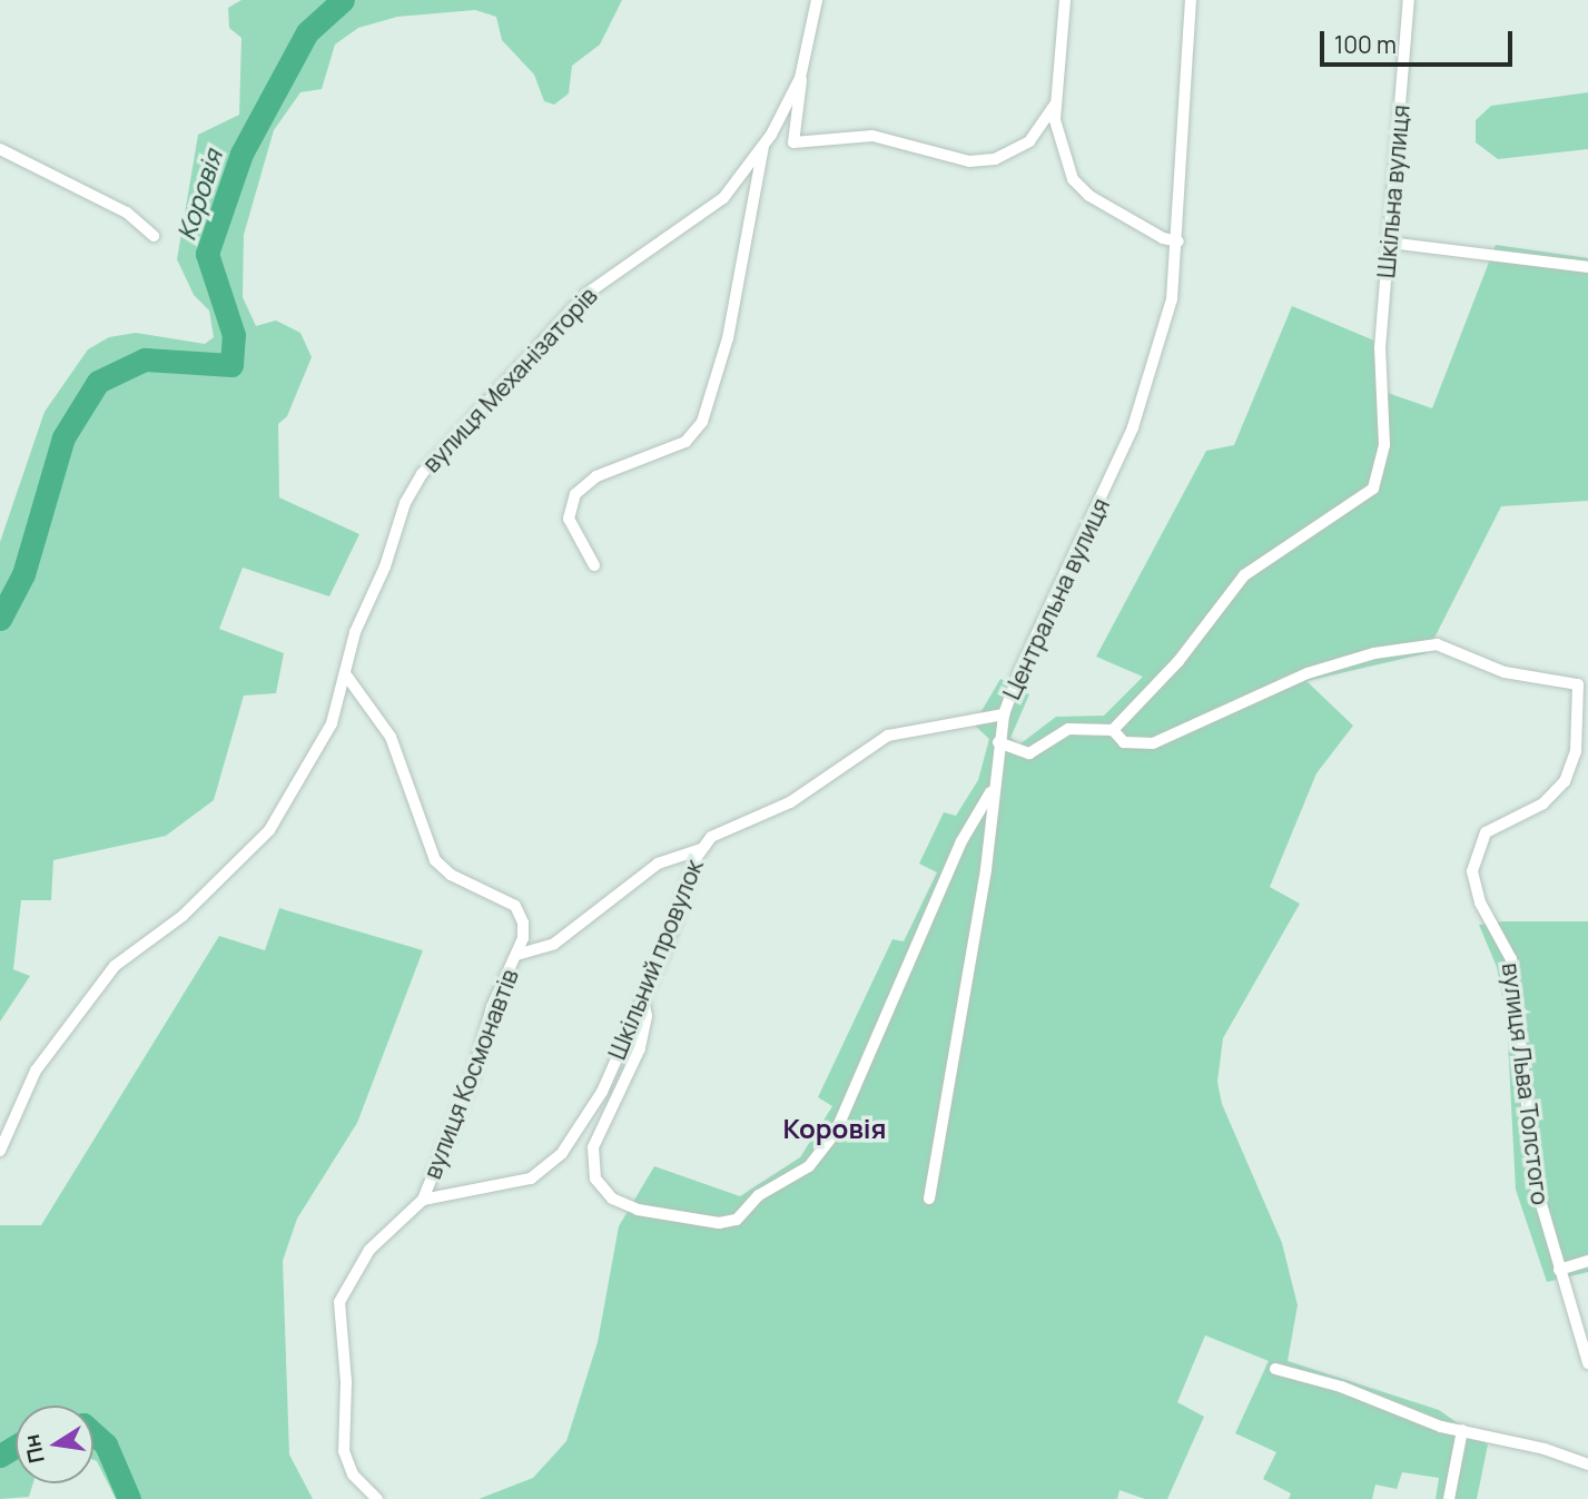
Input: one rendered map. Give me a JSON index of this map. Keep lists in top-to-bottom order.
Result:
{
  "streets": {
    "street": [
      "Шкільна вулиця",
      "вулиця Механізаторів",
      "Центральна вулиця",
      "Шкільний провулок",
      "вулиця Космонавтів",
      "вулиця Льва Толстого"
    ]
  },
  "crossings": [
    ["вулиця Механізаторів", "вулиця Космонавтів"],
    ["Центральна вулиця", "Шкільний провулок"],
    ["Шкільний провулок", "вулиця Космонавтів"]
  ],
  "districts": ["Коровія"],
  "water": ["Коровія"],
  "scale_bar": "100 m",
  "north": "left"
}
